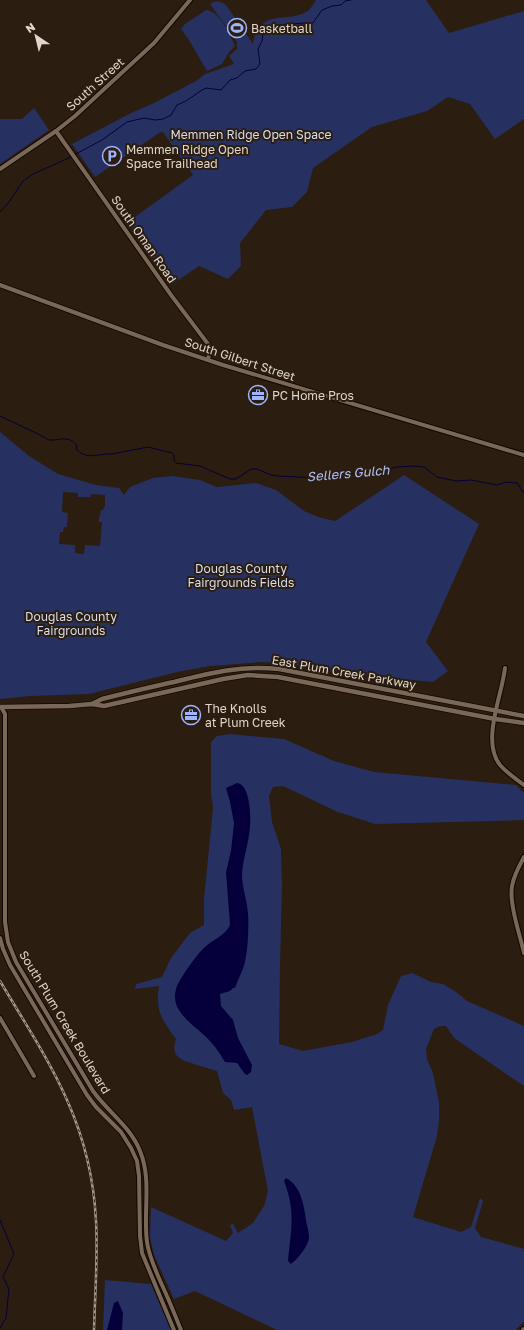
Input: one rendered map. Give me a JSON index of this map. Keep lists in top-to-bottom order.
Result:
{
  "streets": {
    "main road": ["East Plum Creek Parkway"],
    "street": [
      "South Street",
      "South Oman Road",
      "South Gilbert Street",
      "South Plum Creek Boulevard"
    ]
  },
  "crossings": [
    ["South Street", "South Oman Road"],
    ["South Oman Road", "South Gilbert Street"],
    ["East Plum Creek Parkway", "South Plum Creek Boulevard"]
  ],
  "water": ["Sellers Gulch"],
  "parks": ["Memmen Ridge Open Space", "Douglas County Fairgrounds Fields", "Douglas County Fairgrounds"],
  "places": {
    "sports": ["Basketball"],
    "parking": ["Memmen Ridge Open Space Trailhead"],
    "office": ["PC Home Pros", "The Knolls at Plum Creek"]
  },
  "north": "top left"
}
